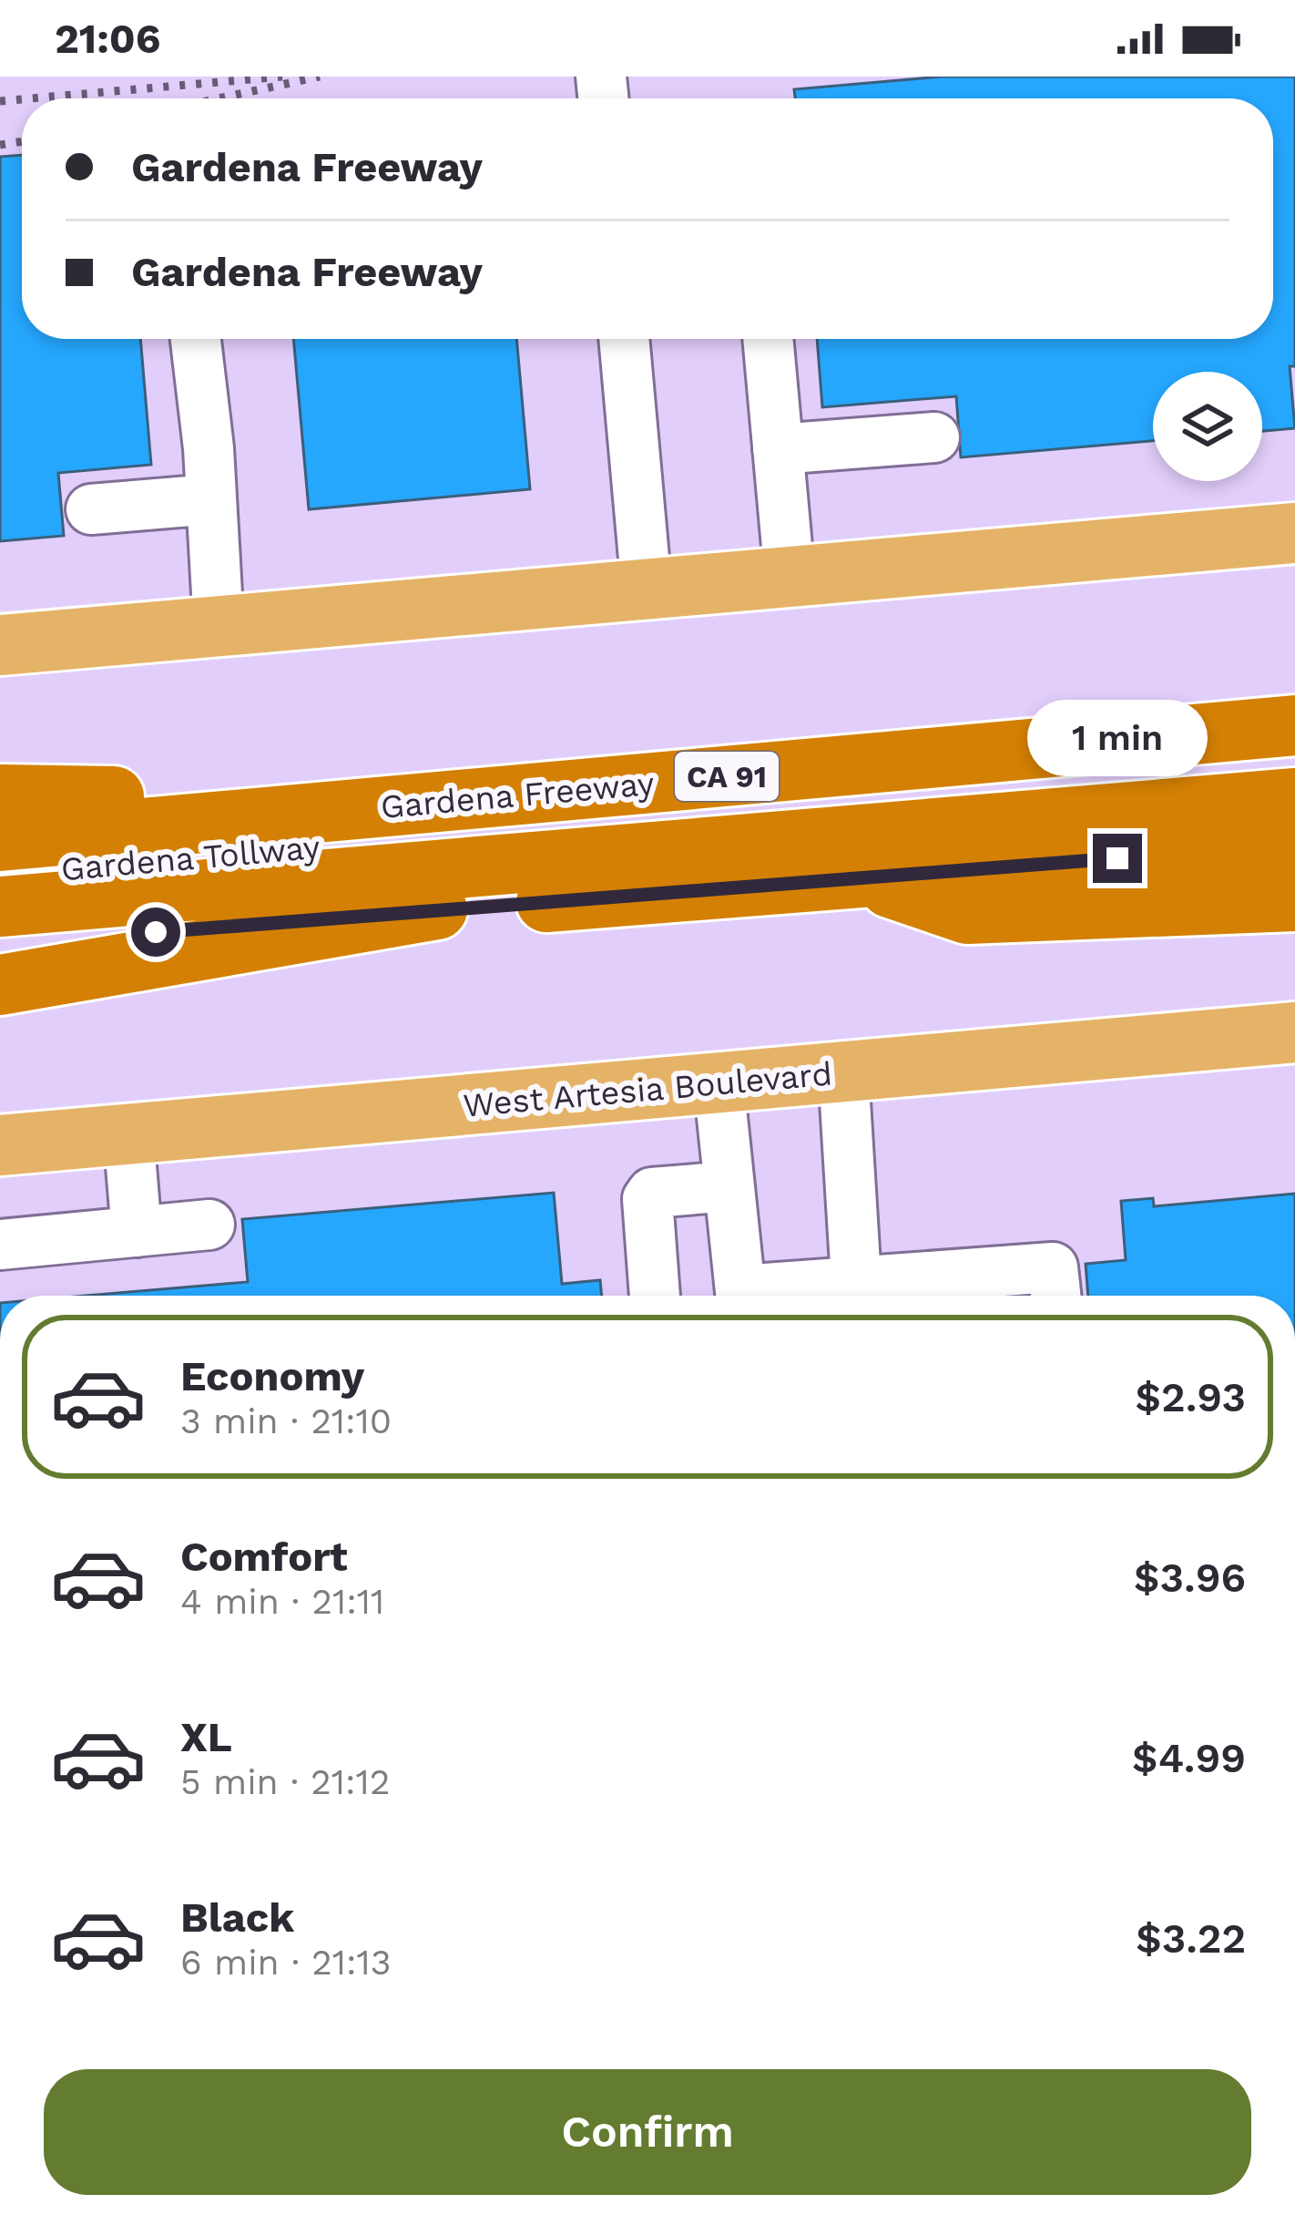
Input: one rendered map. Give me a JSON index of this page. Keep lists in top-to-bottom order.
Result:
{
  "streets": {
    "highway": ["CA 91", "Gardena Freeway", "Gardena Tollway"],
    "main road": ["West Artesia Boulevard"]
  },
  "page": {
    "status": "21:06",
    "banner": ["Gardena Freeway", "Gardena Freeway"],
    "bubble": "1 min",
    "list": [
      {
        "name": "Economy",
        "note": "3 min · 21:10",
        "value": "$2.93"
      },
      {
        "name": "Comfort",
        "note": "4 min · 21:11",
        "value": "$3.96"
      },
      {
        "name": "XL",
        "note": "5 min · 21:12",
        "value": "$4.99"
      },
      {
        "name": "Black",
        "note": "6 min · 21:13",
        "value": "$3.22"
      }
    ],
    "buttons": "Confirm"
  }
}
